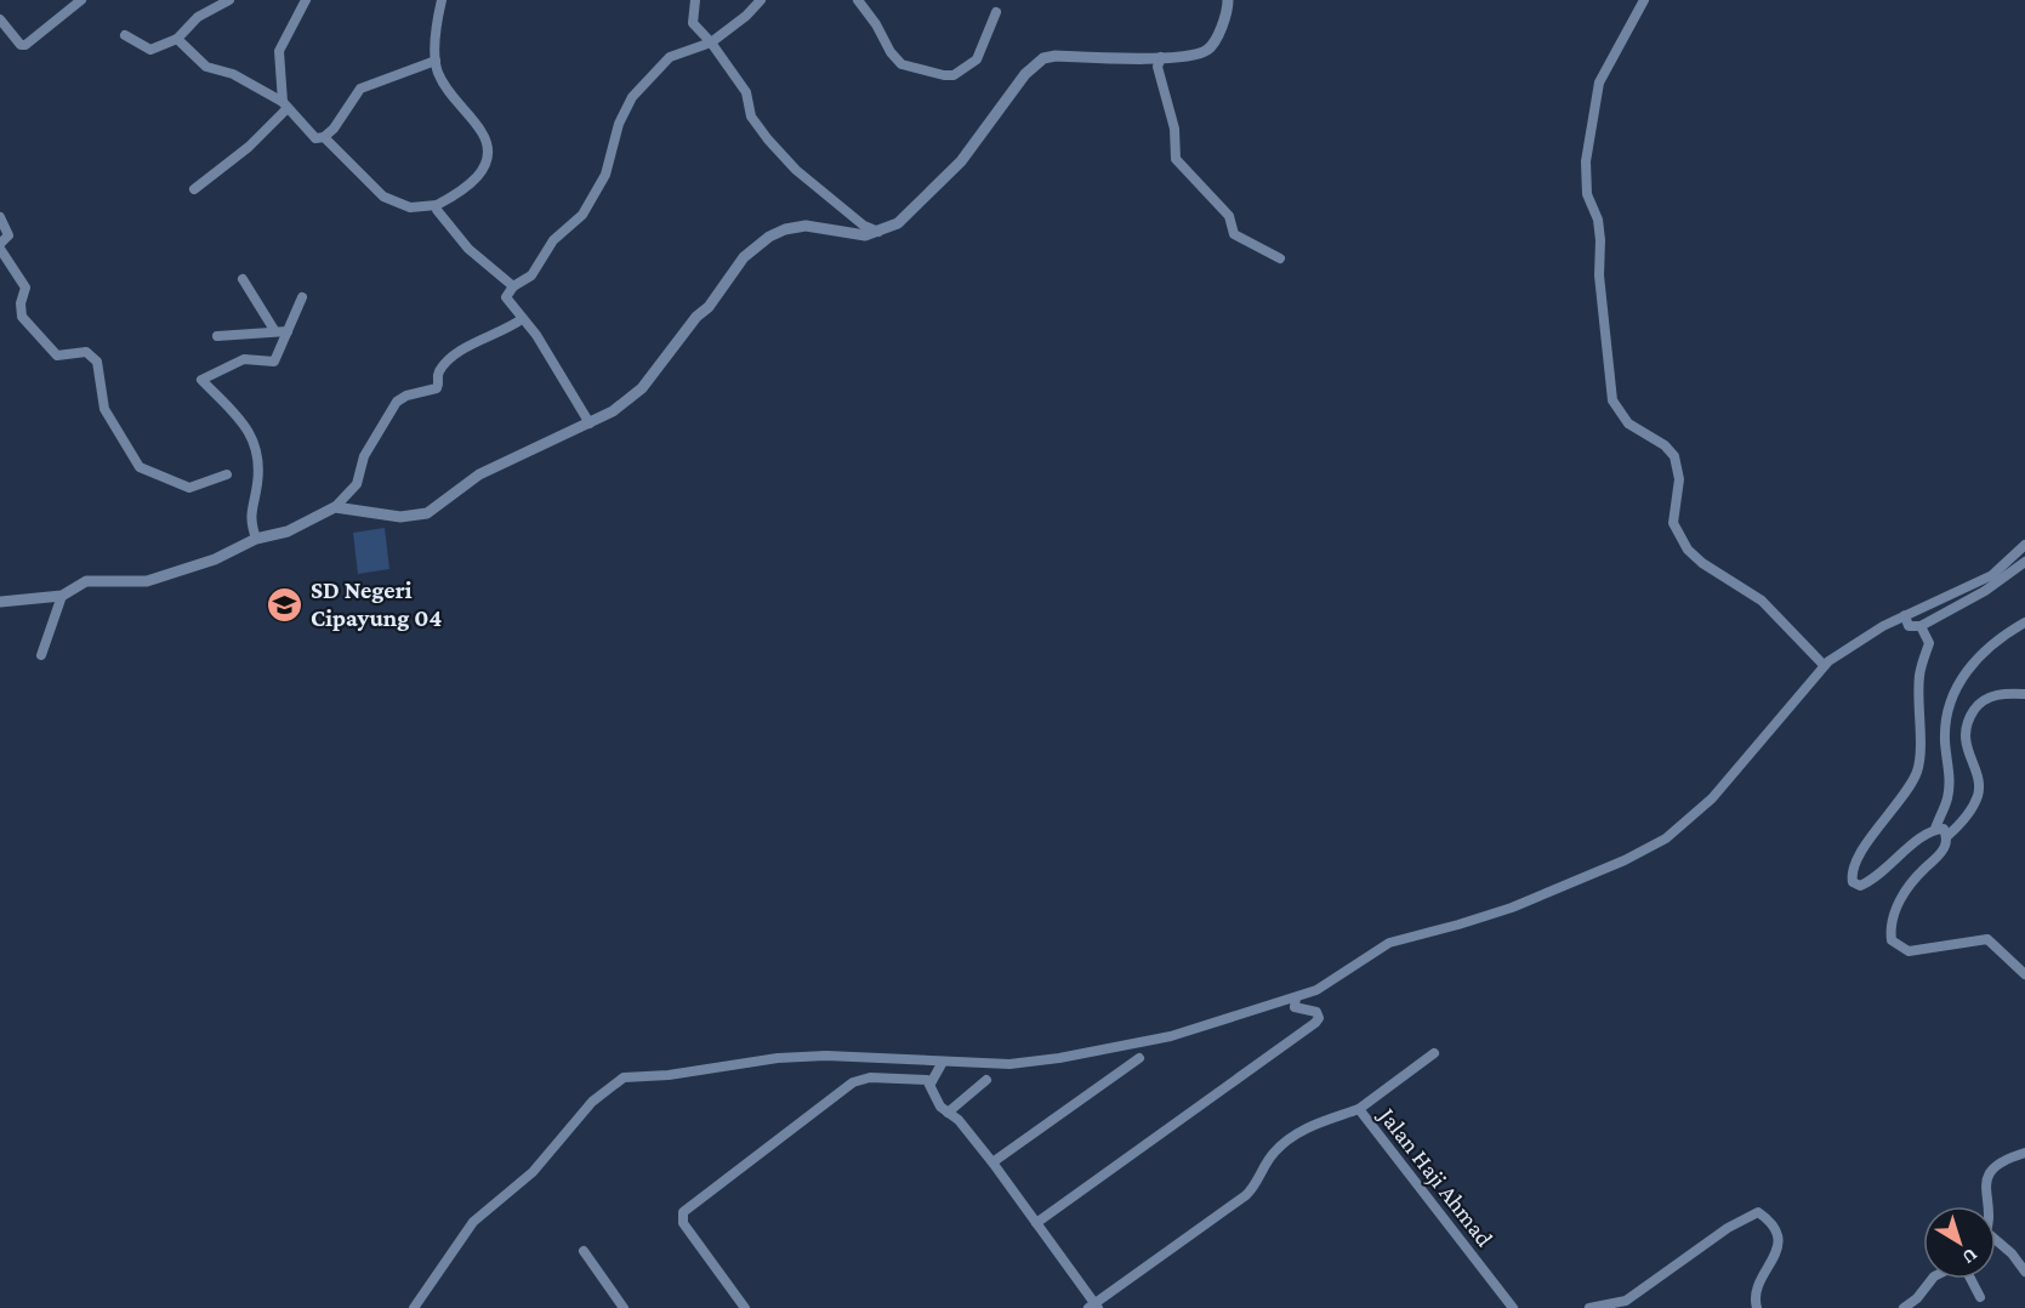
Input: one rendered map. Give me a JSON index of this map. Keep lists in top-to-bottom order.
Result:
{
  "streets": {
    "street": ["Jalan Haji Ahmad"]
  },
  "places": {
    "school or university": ["SD Negeri Cipayung 04"]
  },
  "north": "bottom right"
}
